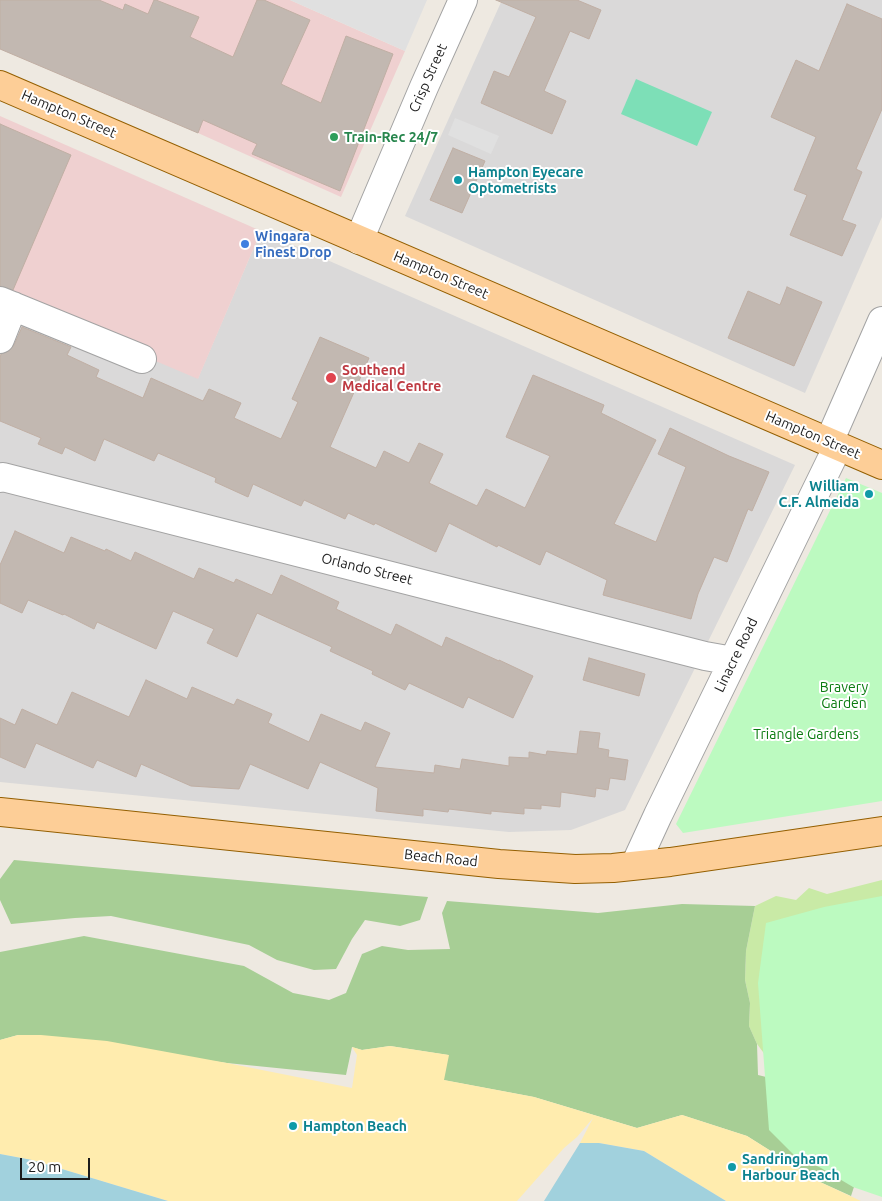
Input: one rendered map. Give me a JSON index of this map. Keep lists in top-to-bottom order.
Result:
{
  "streets": {
    "main road": ["Hampton Street", "Beach Road"],
    "street": ["Crisp Street", "Orlando Street", "Linacre Road"]
  },
  "crossings": [
    ["Crisp Street", "Hampton Street"],
    ["Hampton Street", "Linacre Road"],
    ["Orlando Street", "Linacre Road"],
    ["Linacre Road", "Beach Road"]
  ],
  "parks": ["Bravery Garden", "Triangle Gardens"],
  "places": [
    "Train-Rec 24/7",
    "Hampton Eyecare Optometrists",
    "Wingara Finest Drop",
    "Southend Medical Centre",
    "William C.F. Almeida",
    "Hampton Beach",
    "Sandringham Harbour Beach"
  ],
  "scale_bar": "20 m"
}
